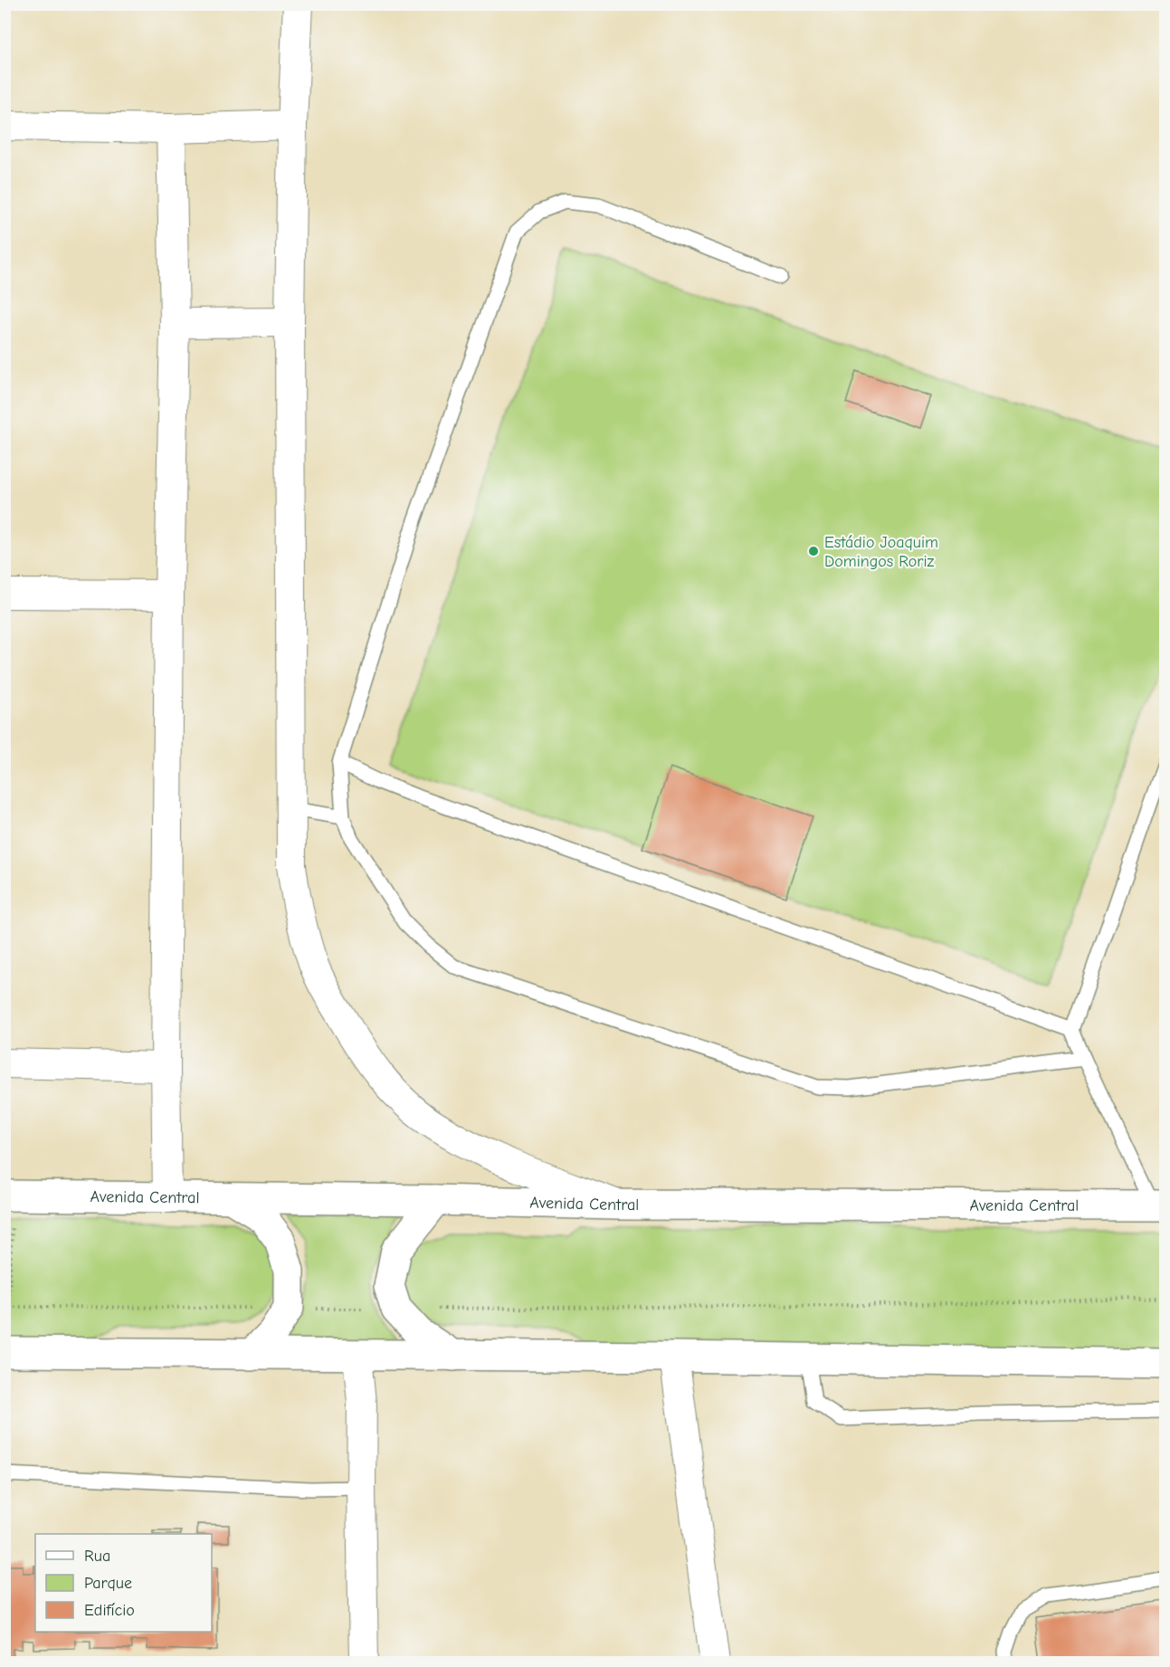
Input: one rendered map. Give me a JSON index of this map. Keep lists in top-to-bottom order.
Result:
{
  "streets": {
    "main road": ["Avenida Central"]
  },
  "places": ["Estádio Joaquim Domingos Roriz"],
  "legend": ["Rua", "Parque", "Edifício"]
}
